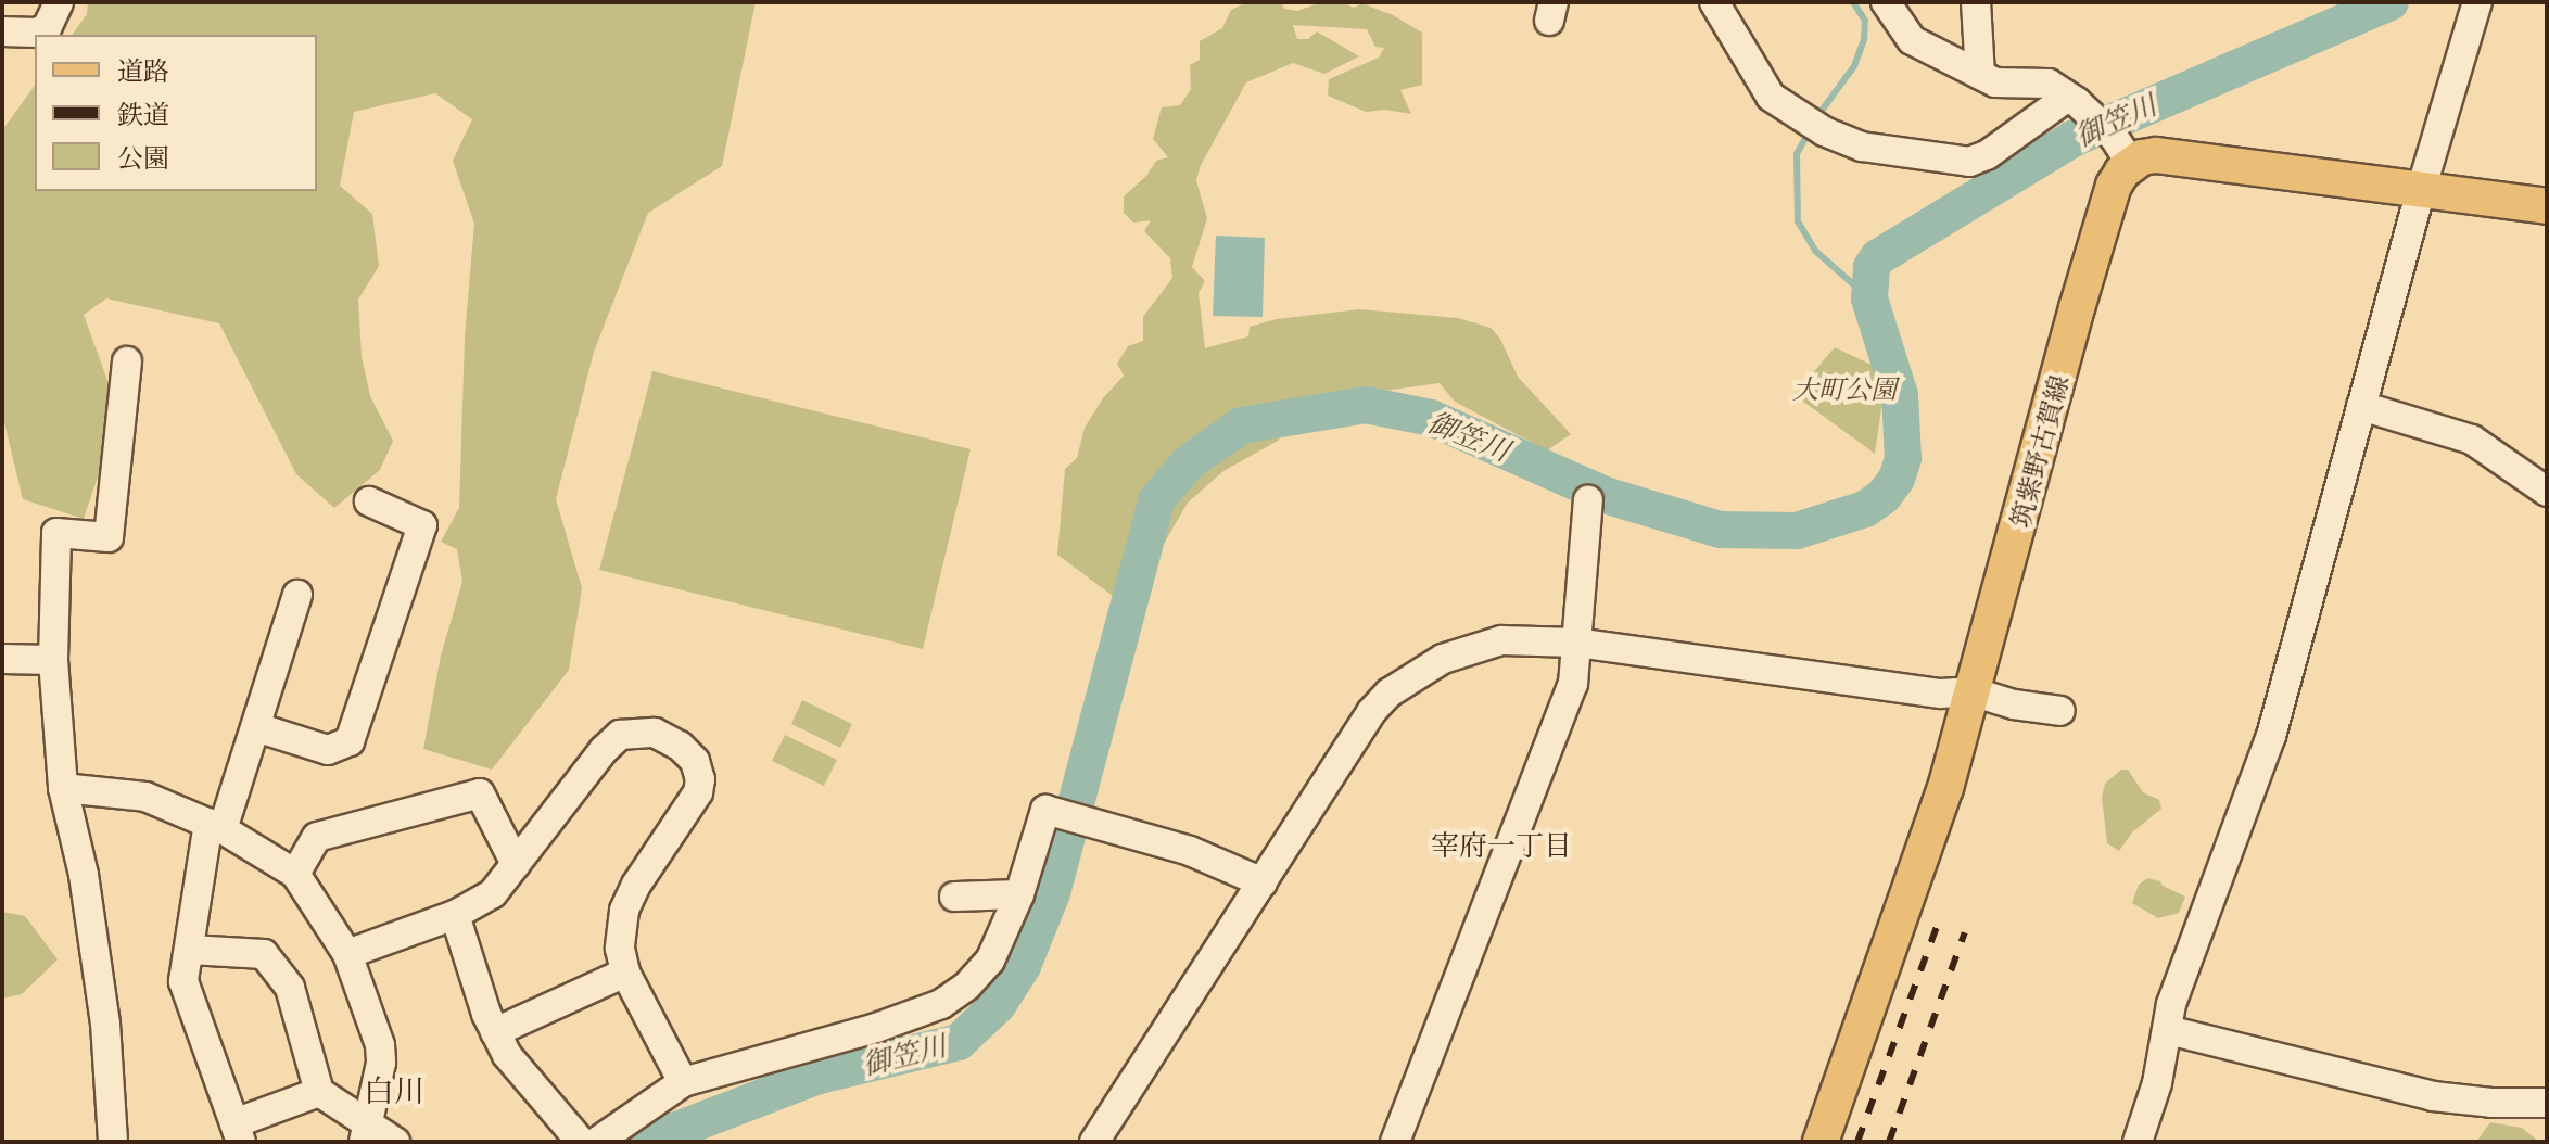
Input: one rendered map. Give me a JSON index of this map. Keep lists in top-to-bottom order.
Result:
{
  "streets": {
    "main road": ["筑紫野古賀線"]
  },
  "districts": ["宰府一丁目", "白川"],
  "water": ["御笠川"],
  "parks": ["大町公園"],
  "legend": ["道路", "鉄道", "公園"]
}
